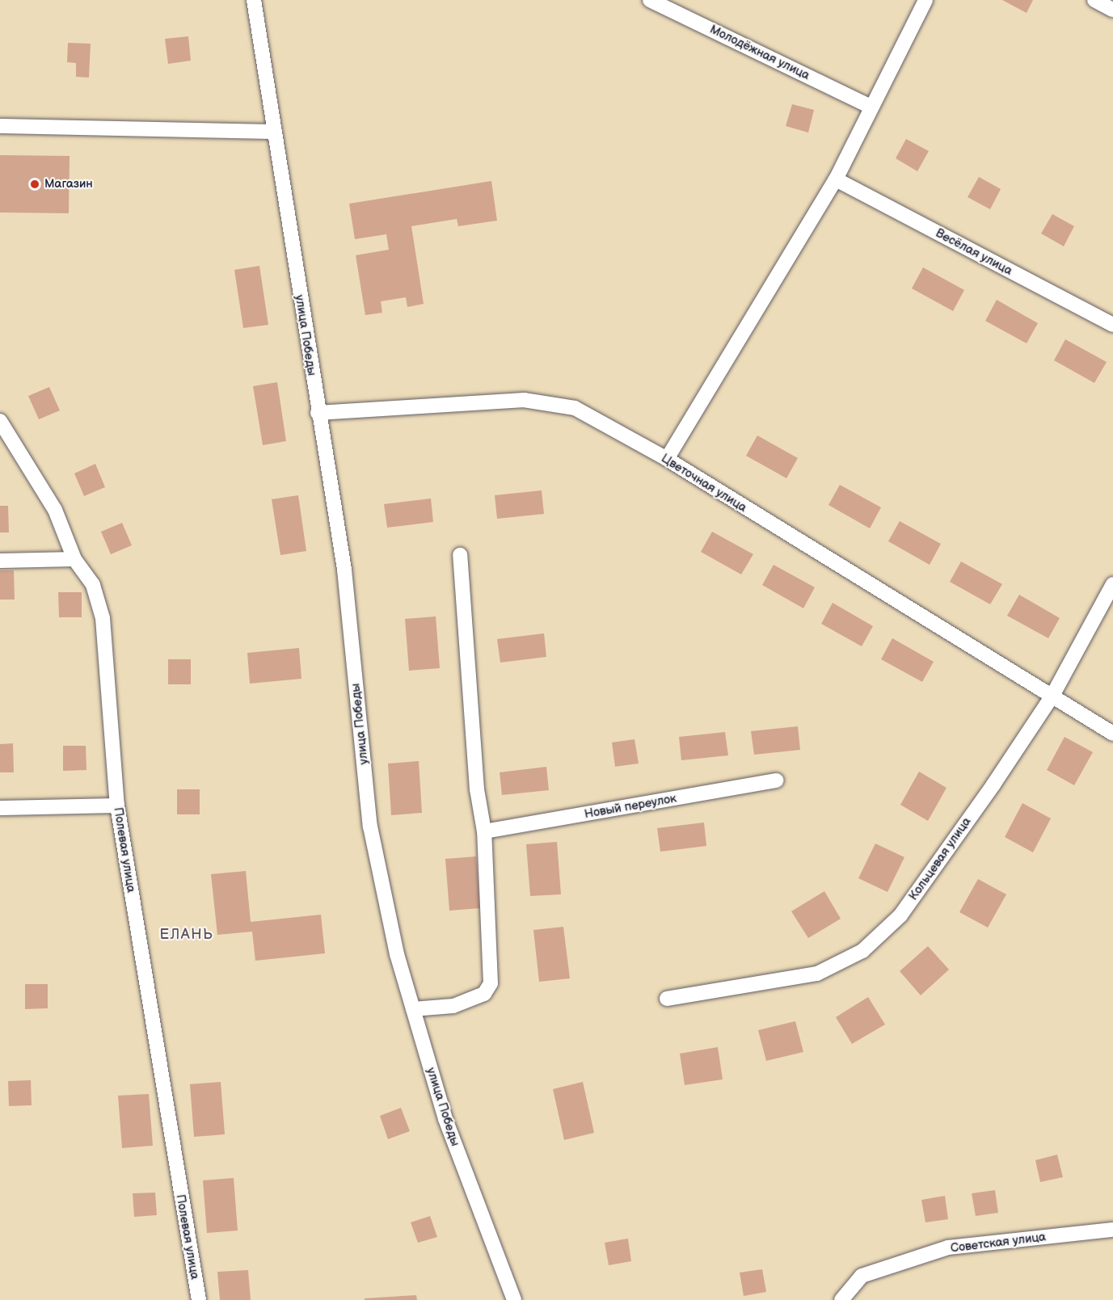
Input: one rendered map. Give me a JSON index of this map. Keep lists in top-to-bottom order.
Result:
{
  "streets": {
    "street": [
      "Молодёжная улица",
      "Весёлая улица",
      "улица Победы",
      "Цветочная улица",
      "Новый переулок",
      "Полевая улица",
      "Кольцевая улица",
      "Советская улица"
    ]
  },
  "crossings": [
    ["улица Победы", "Цветочная улица"],
    ["Цветочная улица", "Кольцевая улица"]
  ],
  "districts": ["ЕЛАНЬ"],
  "places": ["Магазин"]
}
